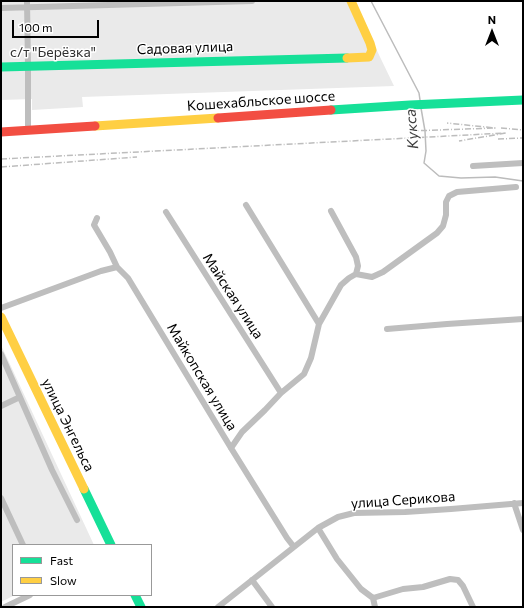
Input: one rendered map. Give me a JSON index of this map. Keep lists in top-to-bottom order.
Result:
{
  "streets": {
    "street": [
      "Садовая улица",
      "Кошехабльское шоссе",
      "Майская улица",
      "Майкопская улица",
      "улица Энгельса",
      "улица Серикова"
    ]
  },
  "crossings": [
    ["Майкопская улица", "улица Серикова"]
  ],
  "water": ["Кукса"],
  "parks": ["с/т \"Берёзка\""],
  "legend": ["Fast", "Slow"],
  "scale_bar": "100 m",
  "north": "top"
}
